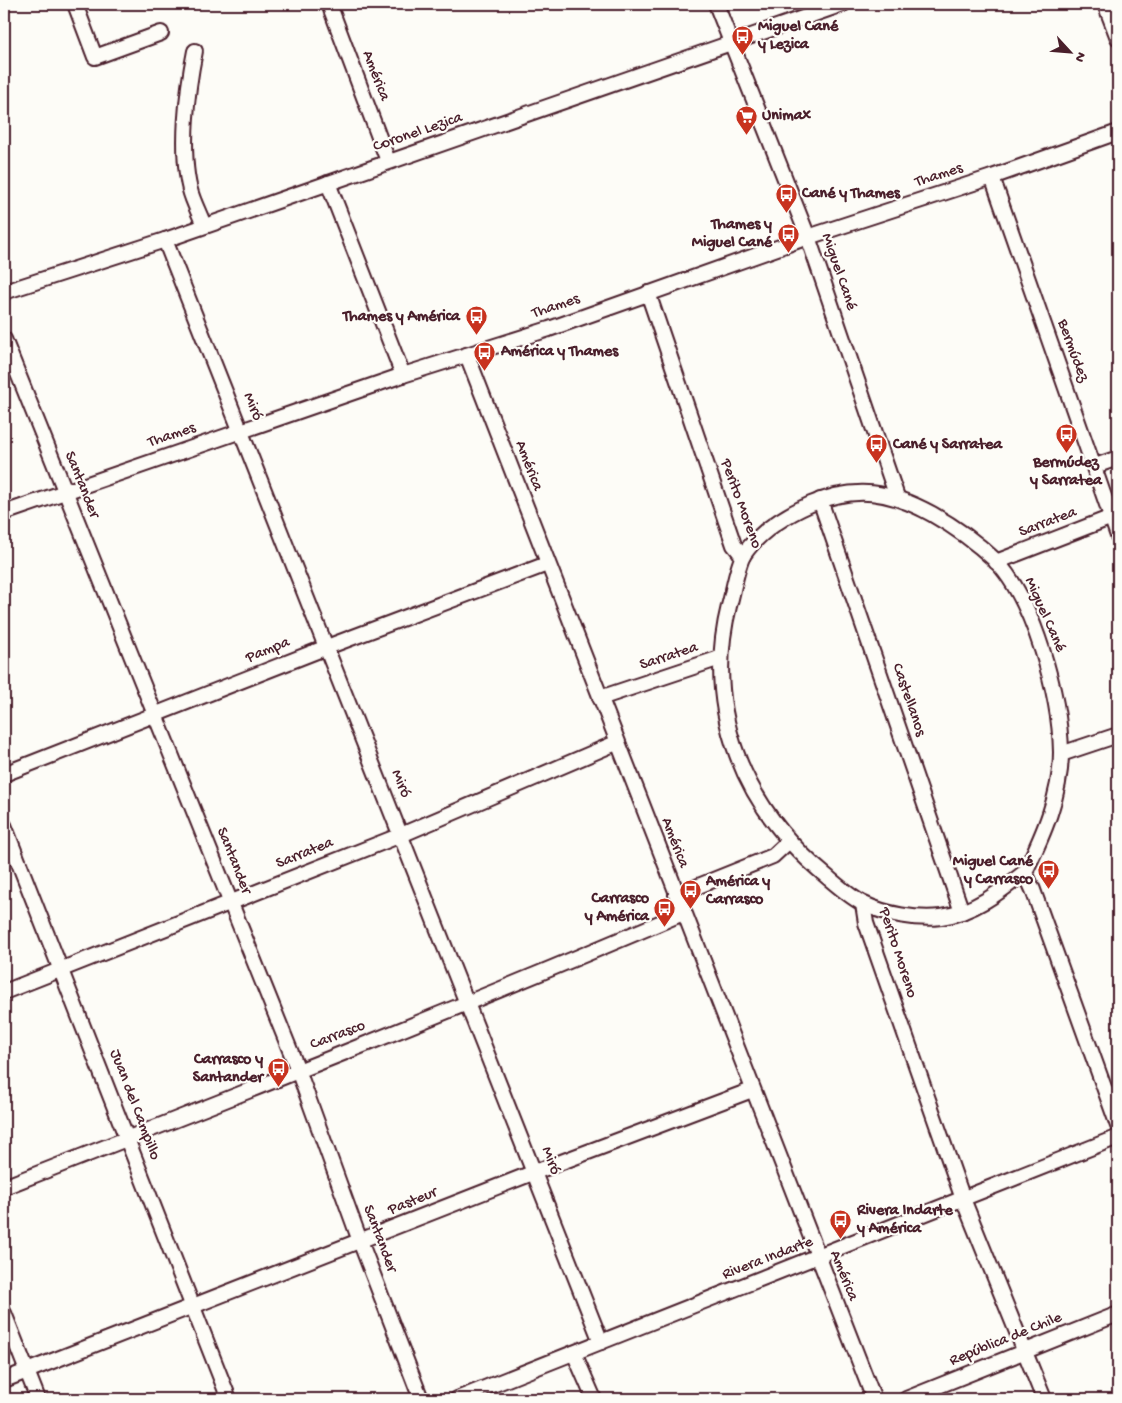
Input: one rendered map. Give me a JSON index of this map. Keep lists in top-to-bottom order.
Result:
{
  "streets": {
    "street": [
      "América",
      "Coronel Lezica",
      "Thames",
      "Miguel Cané",
      "Bermúdez",
      "Miró",
      "Santander",
      "Perito Moreno",
      "Sarratea",
      "Pampa",
      "Castellanos",
      "Carrasco",
      "Juan del Campillo",
      "Pasteur",
      "Rivera Indarte",
      "República de Chile"
    ]
  },
  "crossings": [
    ["América", "Coronel Lezica"],
    ["América", "Thames"],
    ["América", "Sarratea"],
    ["América", "Pampa"],
    ["América", "Carrasco"],
    ["América", "Pasteur"],
    ["América", "Rivera Indarte"],
    ["Coronel Lezica", "Miguel Cané"],
    ["Coronel Lezica", "Miró"],
    ["Thames", "Miguel Cané"],
    ["Thames", "Bermúdez"],
    ["Thames", "Miró"],
    ["Thames", "Santander"],
    ["Thames", "Perito Moreno"],
    ["Miguel Cané", "Sarratea"],
    ["Bermúdez", "Sarratea"],
    ["Miró", "Sarratea"],
    ["Miró", "Pampa"],
    ["Miró", "Carrasco"],
    ["Miró", "Pasteur"],
    ["Miró", "Rivera Indarte"],
    ["Santander", "Sarratea"],
    ["Santander", "Pampa"],
    ["Santander", "Carrasco"],
    ["Santander", "Pasteur"],
    ["Perito Moreno", "Sarratea"],
    ["Perito Moreno", "Rivera Indarte"],
    ["Perito Moreno", "República de Chile"],
    ["Sarratea", "Juan del Campillo"],
    ["Carrasco", "Juan del Campillo"],
    ["Juan del Campillo", "Pasteur"]
  ],
  "places": {
    "bus stop": [
      "Miguel Cané y Lezica",
      "Cané y Thames",
      "Thames y Miguel Cané",
      "Thames y América",
      "América y Thames",
      "Bermúdez y Sarratea",
      "Cané y Sarratea",
      "Miguel Cané y Carrasco",
      "América y Carrasco",
      "Carrasco y América",
      "Carrasco y Santander",
      "Rivera Indarte y América"
    ],
    "supermarket": ["Unimax"]
  },
  "north": "bottom right"
}
